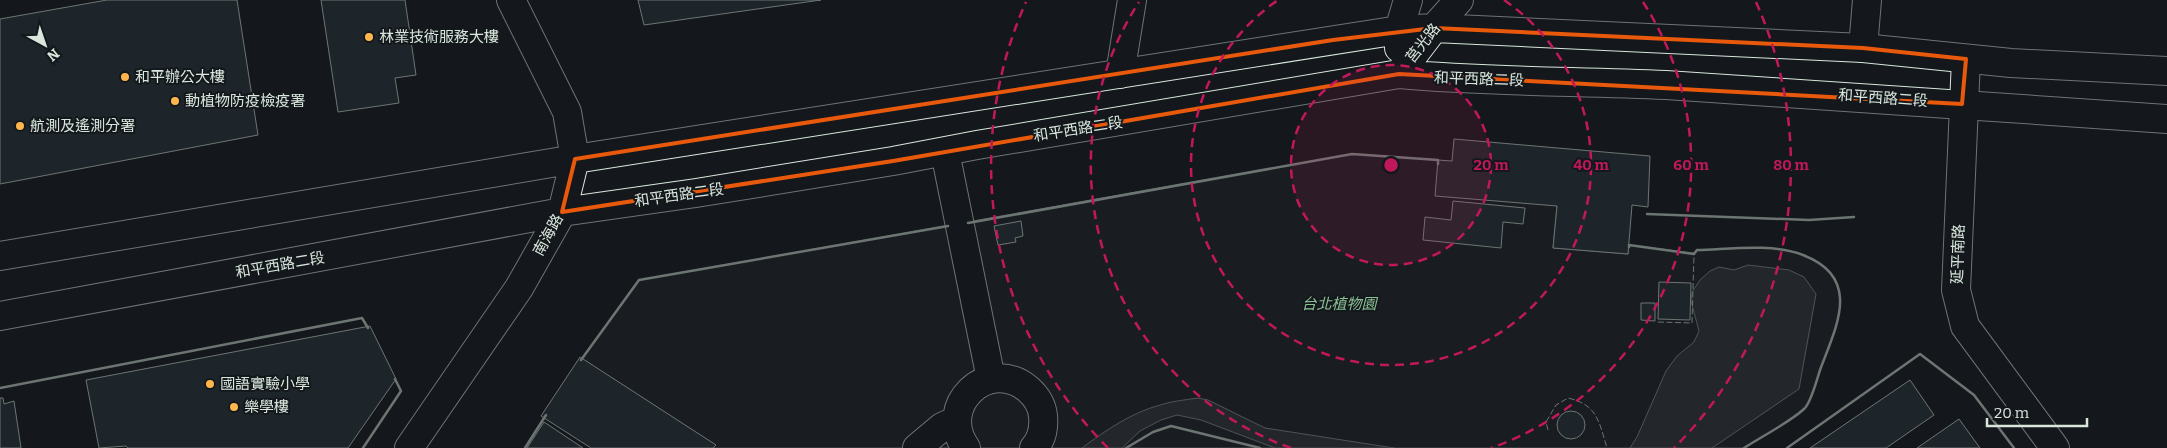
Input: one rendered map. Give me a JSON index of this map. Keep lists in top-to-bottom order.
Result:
{
  "streets": {
    "main road": [
      "莒光路",
      "和平西路二段",
      "南海路",
      "延平南路"
    ]
  },
  "crossings": [
    ["莒光路", "和平西路二段"],
    ["和平西路二段", "南海路"],
    ["和平西路二段", "延平南路"]
  ],
  "parks": ["台北植物園"],
  "places": [
    "林業技術服務大樓",
    "和平辦公大樓",
    "動植物防疫檢疫署",
    "航測及遙測分署",
    "國語實驗小學",
    "樂學樓"
  ],
  "scale_bar": "20 m",
  "north": "bottom right",
  "rings": [
    "20 m",
    "40 m",
    "60 m",
    "80 m"
  ]
}
